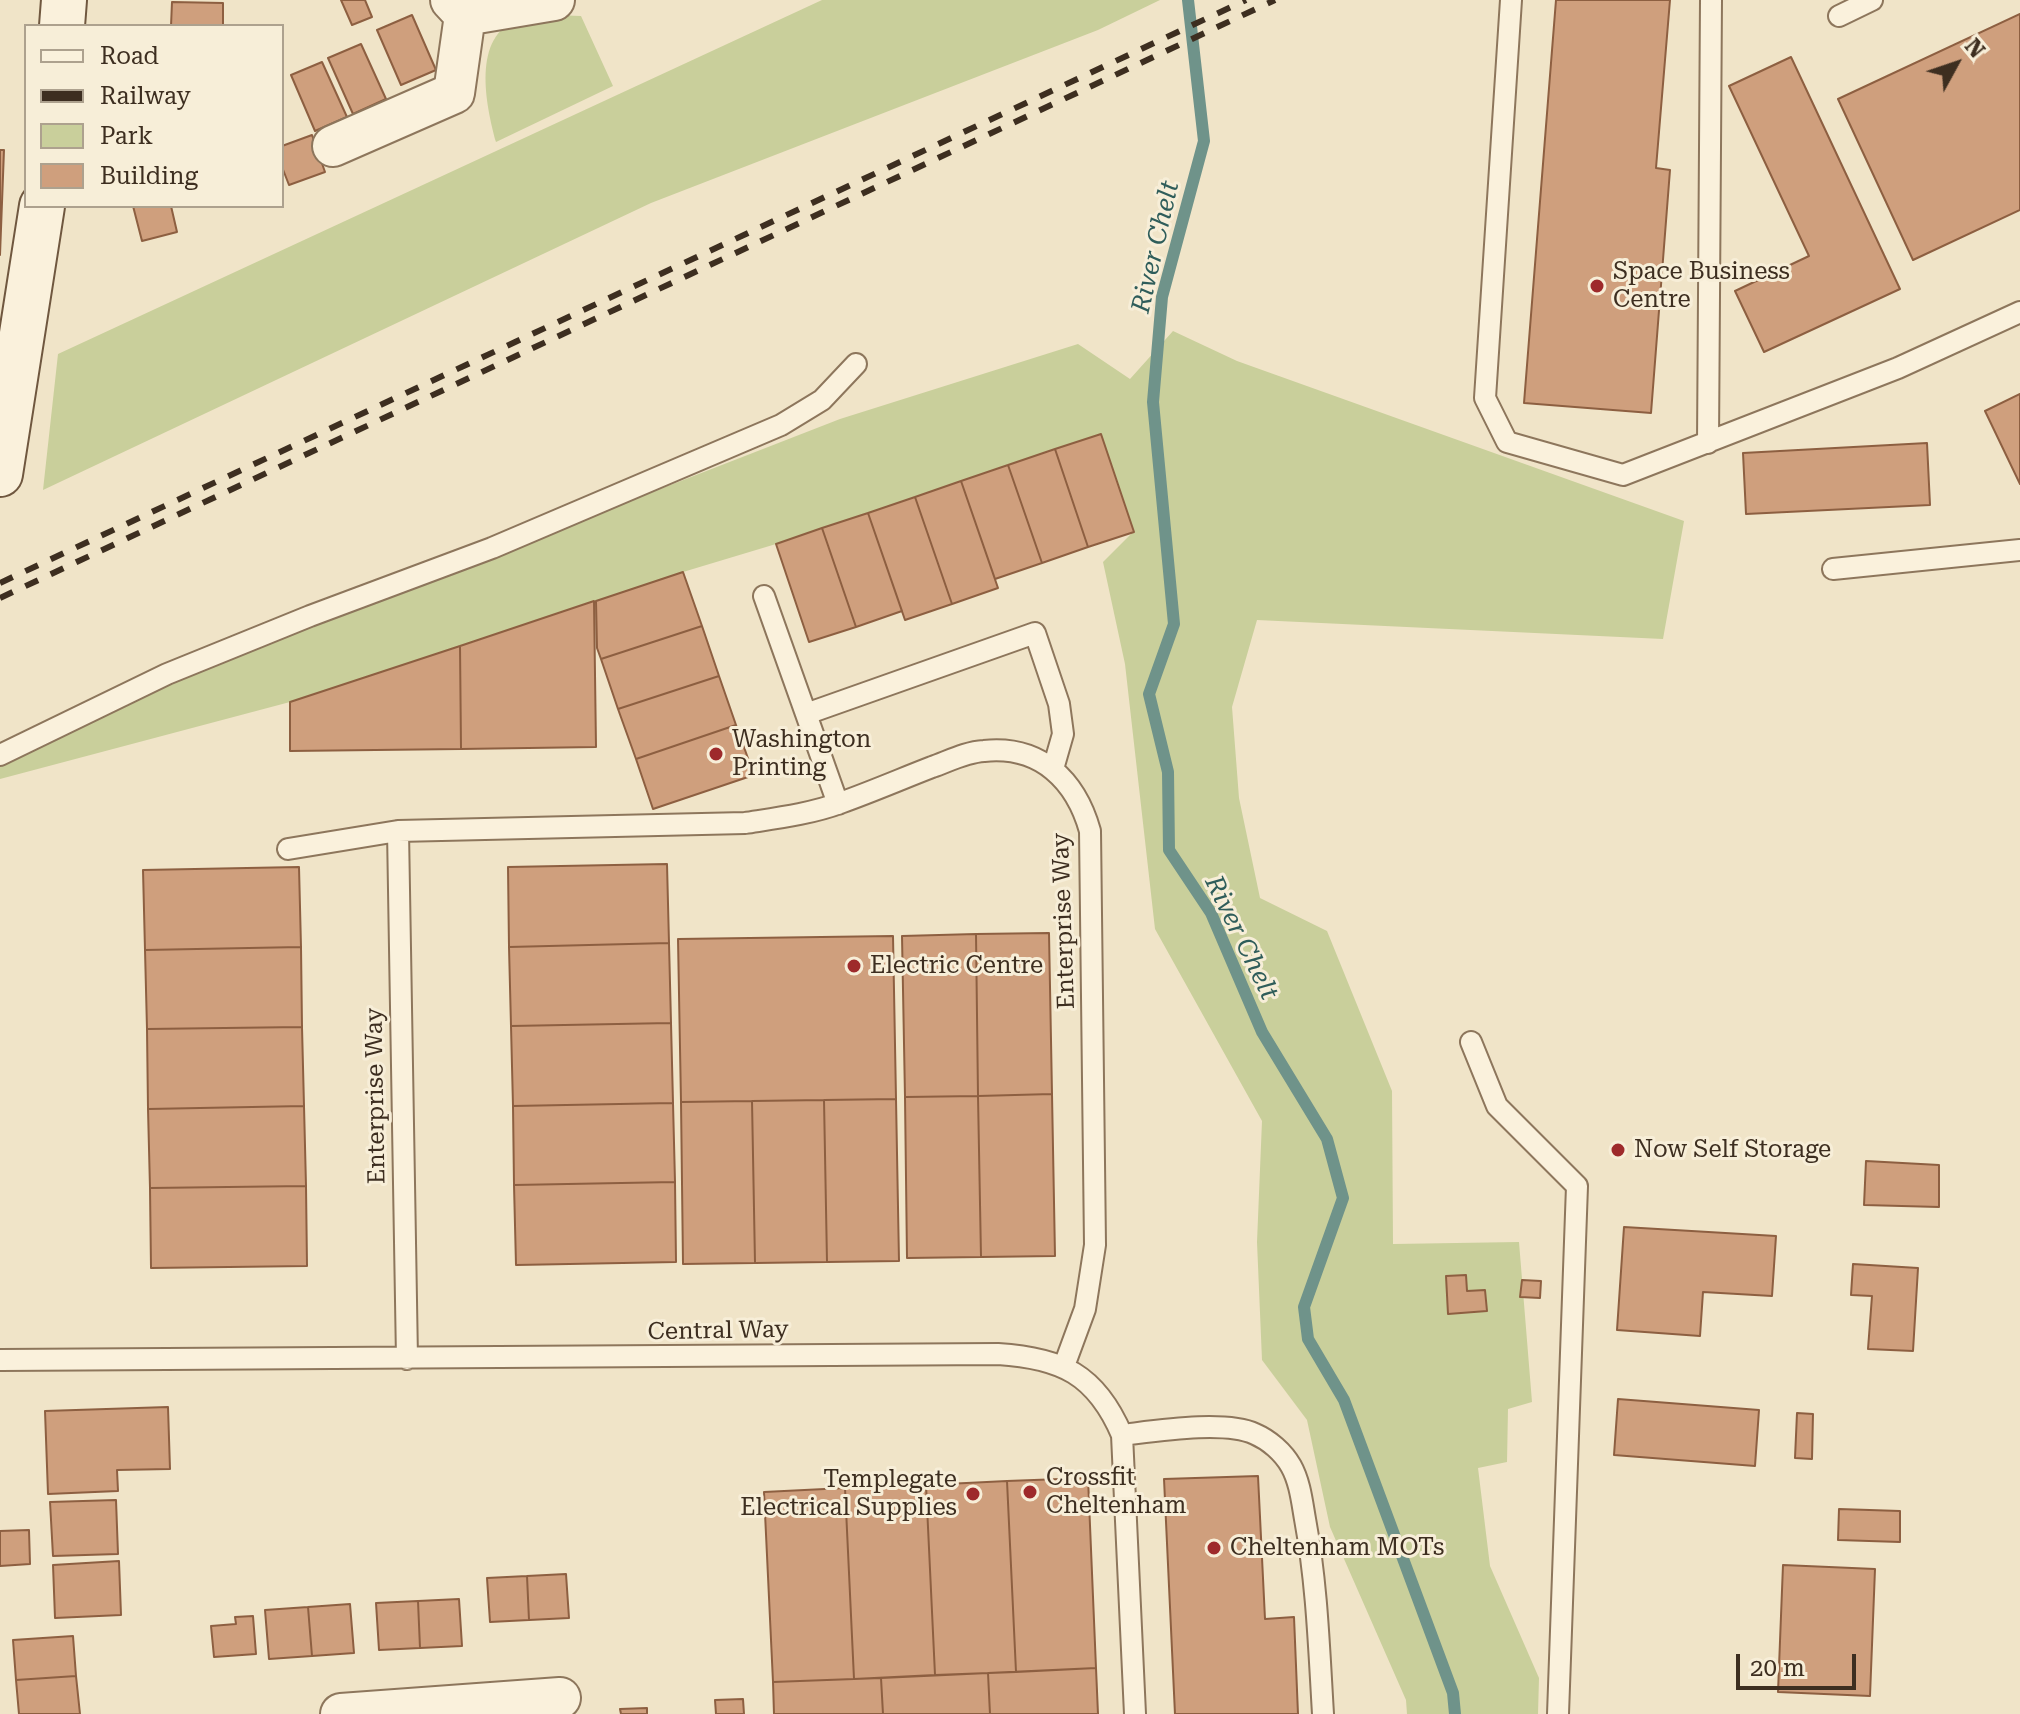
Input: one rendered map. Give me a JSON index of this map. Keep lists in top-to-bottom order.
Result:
{
  "streets": {
    "lane": ["Enterprise Way", "Central Way"]
  },
  "crossings": [
    ["Enterprise Way", "Central Way"]
  ],
  "water": ["River Chelt"],
  "places": [
    "Space Business Centre",
    "Washington Printing",
    "Electric Centre",
    "Now Self Storage",
    "Crossfit Cheltenham",
    "Templegate Electrical Supplies",
    "Cheltenham MOTs"
  ],
  "legend": [
    "Road",
    "Railway",
    "Park",
    "Building"
  ],
  "scale_bar": "20 m",
  "north": "top right"
}
